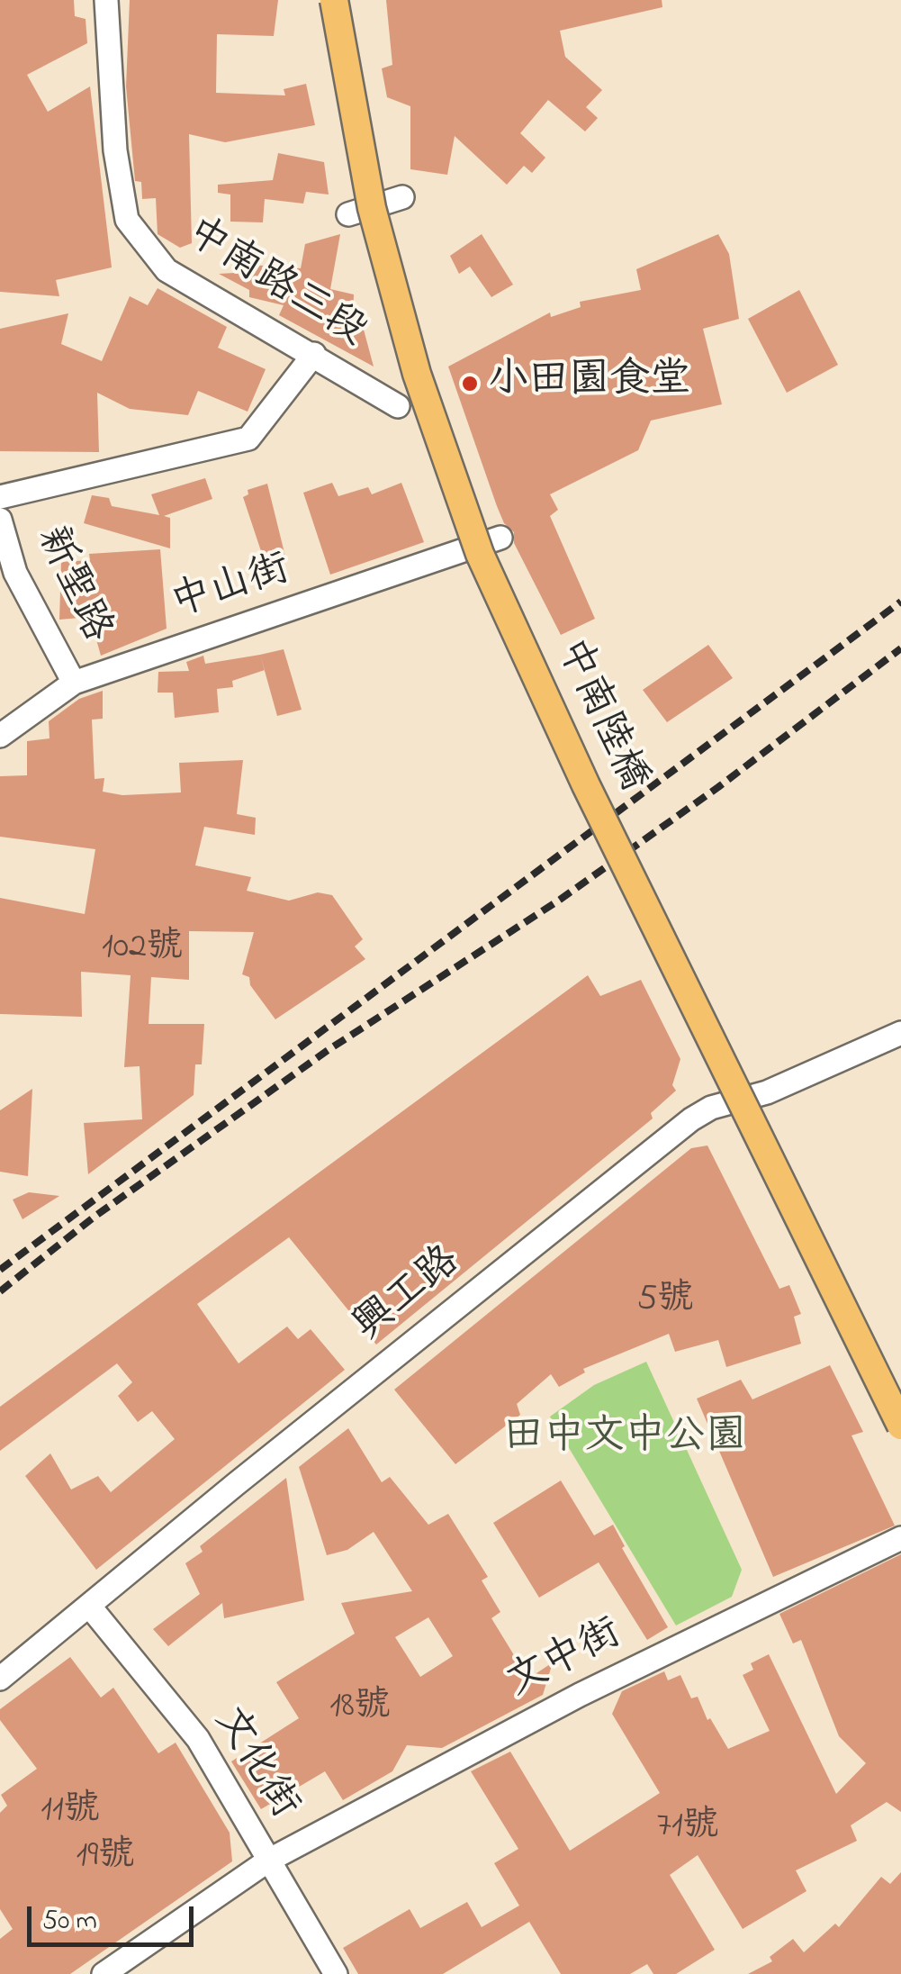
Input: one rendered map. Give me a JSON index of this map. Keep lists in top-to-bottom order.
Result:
{
  "streets": {
    "main road": ["中南陸橋"],
    "street": [
      "中南路三段",
      "新聖路",
      "中山街",
      "興工路",
      "文中街",
      "文化街"
    ]
  },
  "crossings": [
    ["新聖路", "中山街"],
    ["興工路", "文化街"],
    ["文中街", "文化街"]
  ],
  "parks": ["田中文中公園"],
  "places": ["小田園食堂"],
  "house_numbers": [
    "102號",
    "5號",
    "18號",
    "11號",
    "71號",
    "19號"
  ],
  "scale_bar": "50 m"
}
